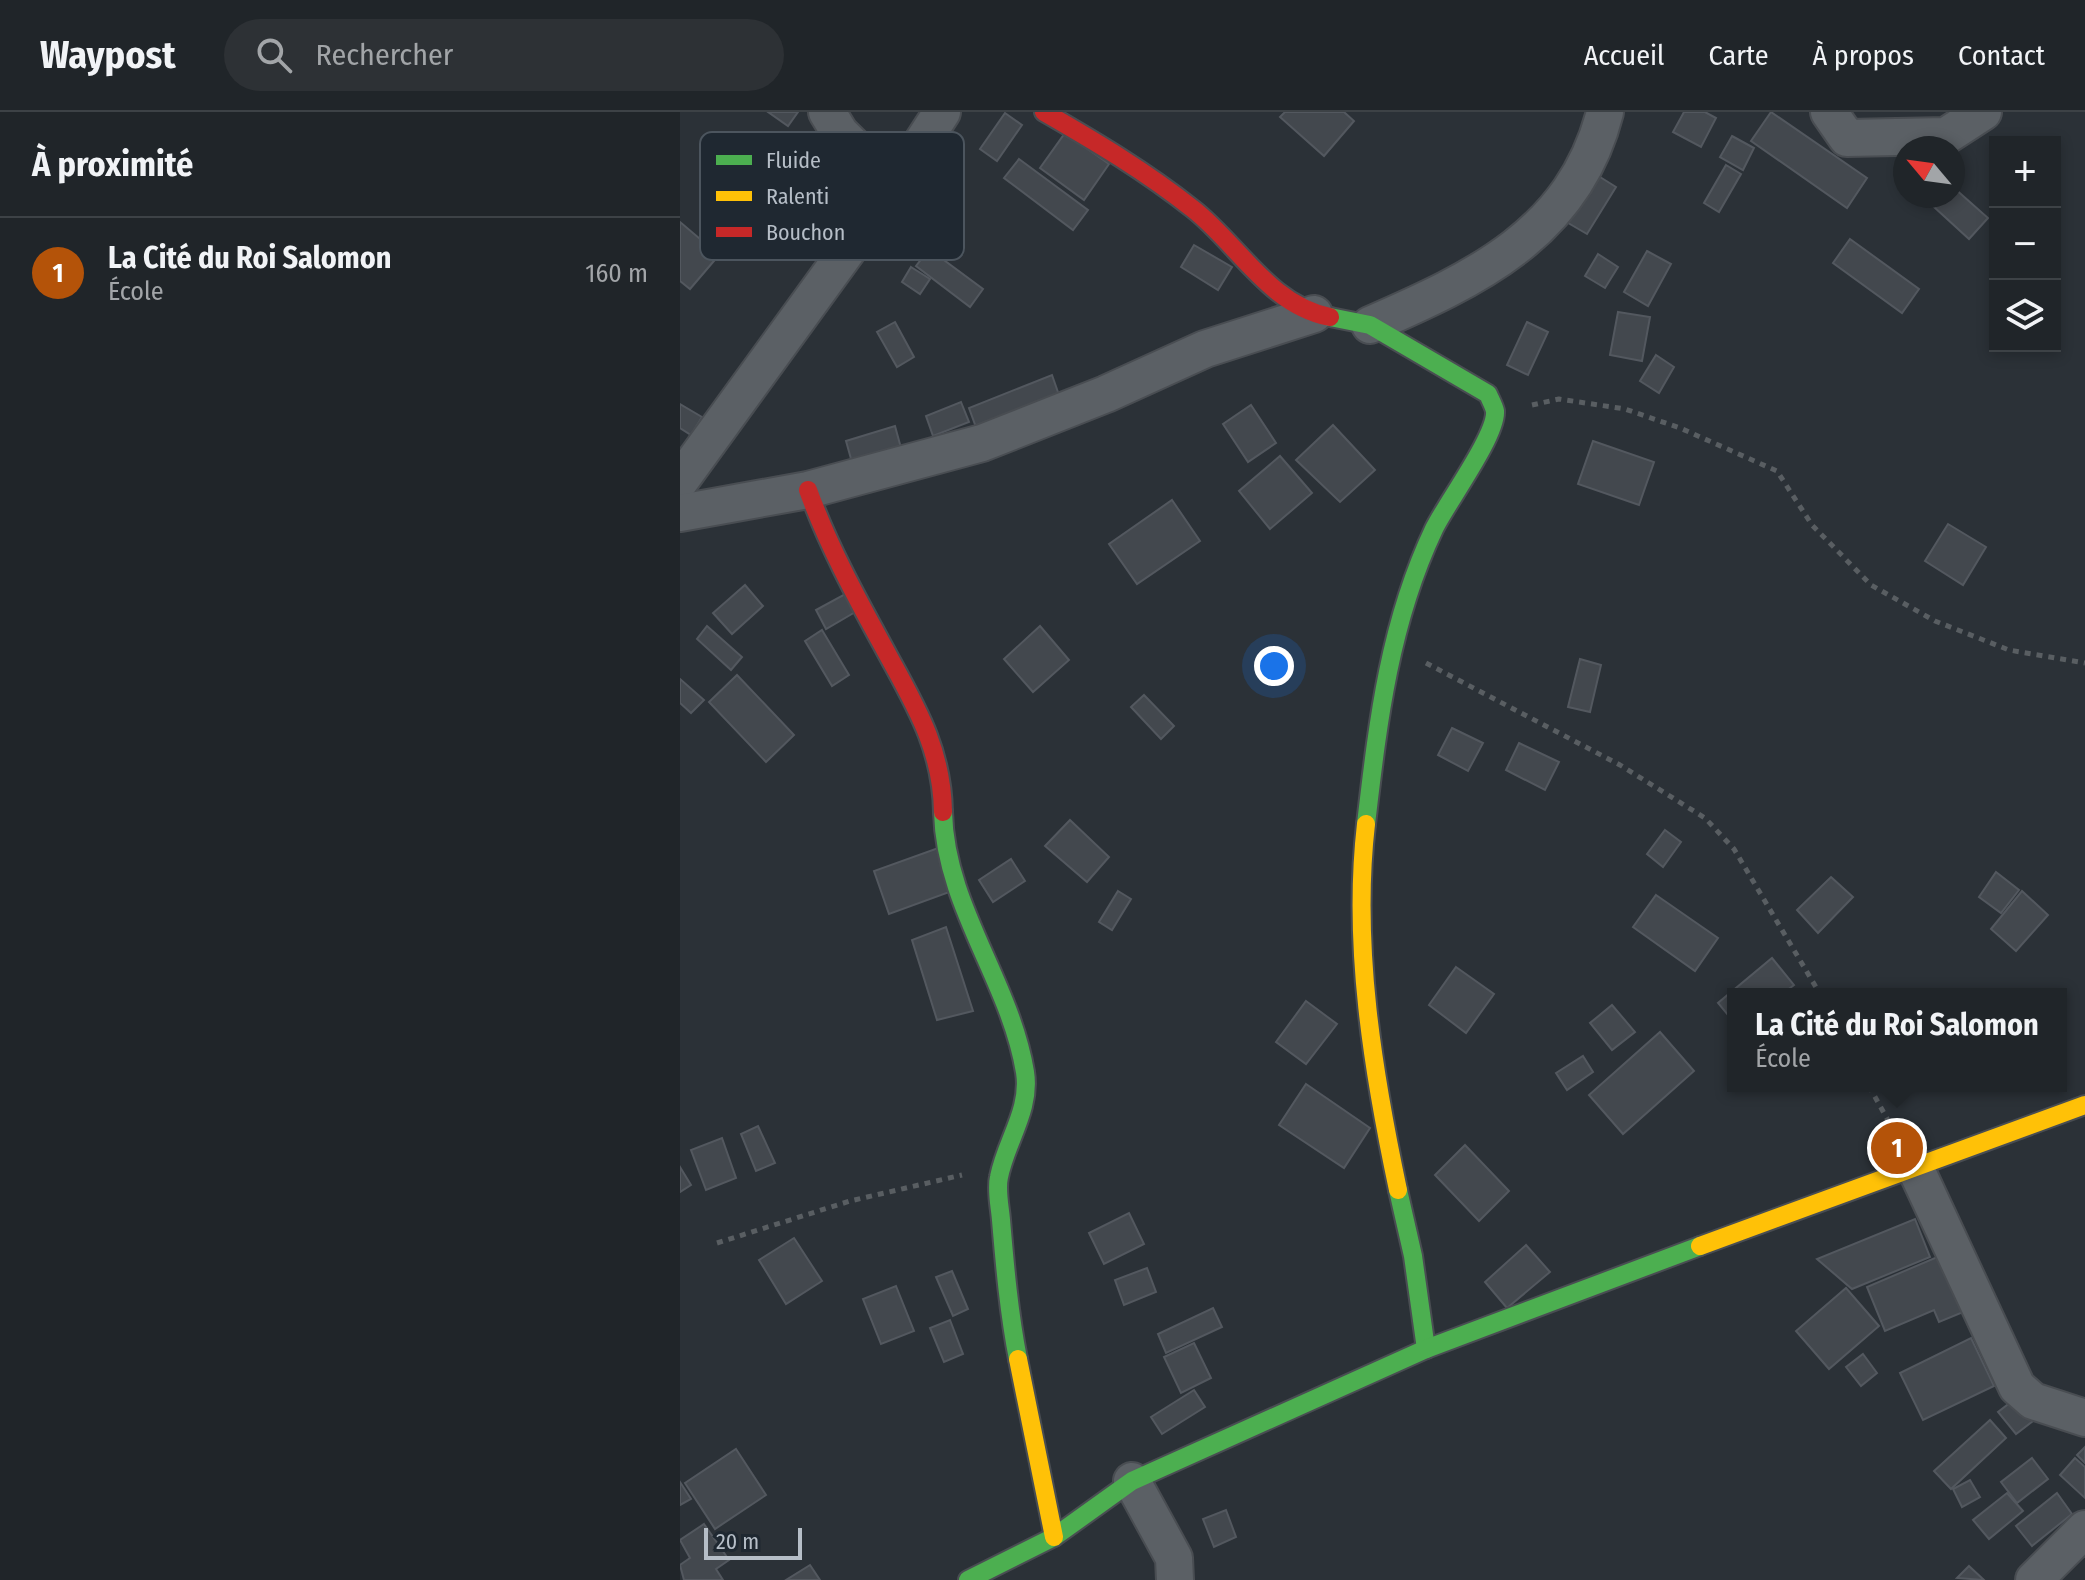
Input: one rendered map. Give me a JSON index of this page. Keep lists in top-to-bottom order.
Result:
{
  "legend": ["Fluide", "Ralenti", "Bouchon"],
  "scale_bar": "20 m",
  "north": "top left",
  "page": {
    "header": "Waypost",
    "search": "Rechercher",
    "nav": [
      "Accueil",
      "Carte",
      "À propos",
      "Contact"
    ],
    "heading": "À proximité",
    "map_buttons": ["+", "−"],
    "list": [
      {
        "mark": "1",
        "name": "La Cité du Roi Salomon",
        "note": "École",
        "value": "160 m"
      }
    ],
    "popup": ["La Cité du Roi Salomon", "École"],
    "pins": "1",
    "scale": "20 m"
  }
}
